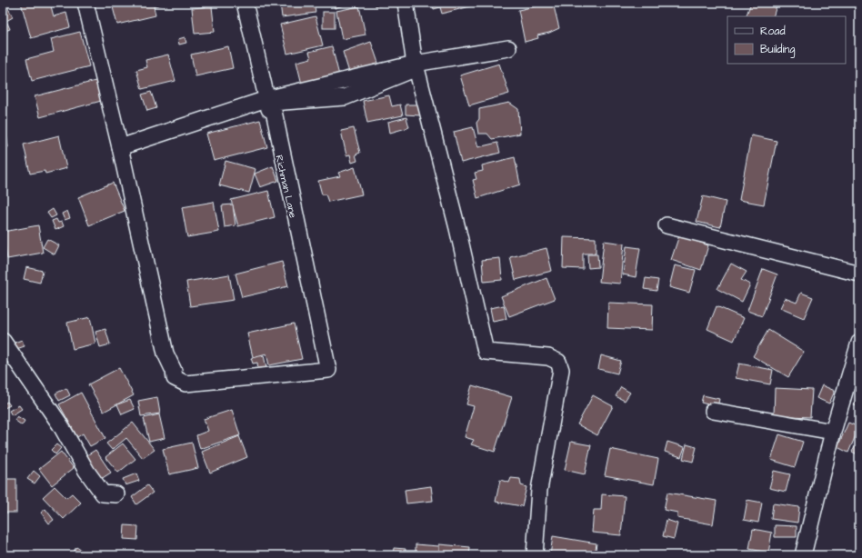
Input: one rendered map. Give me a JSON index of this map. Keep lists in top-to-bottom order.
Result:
{
  "streets": {
    "street": ["Richman Lane"]
  },
  "legend": ["Road", "Building"]
}
